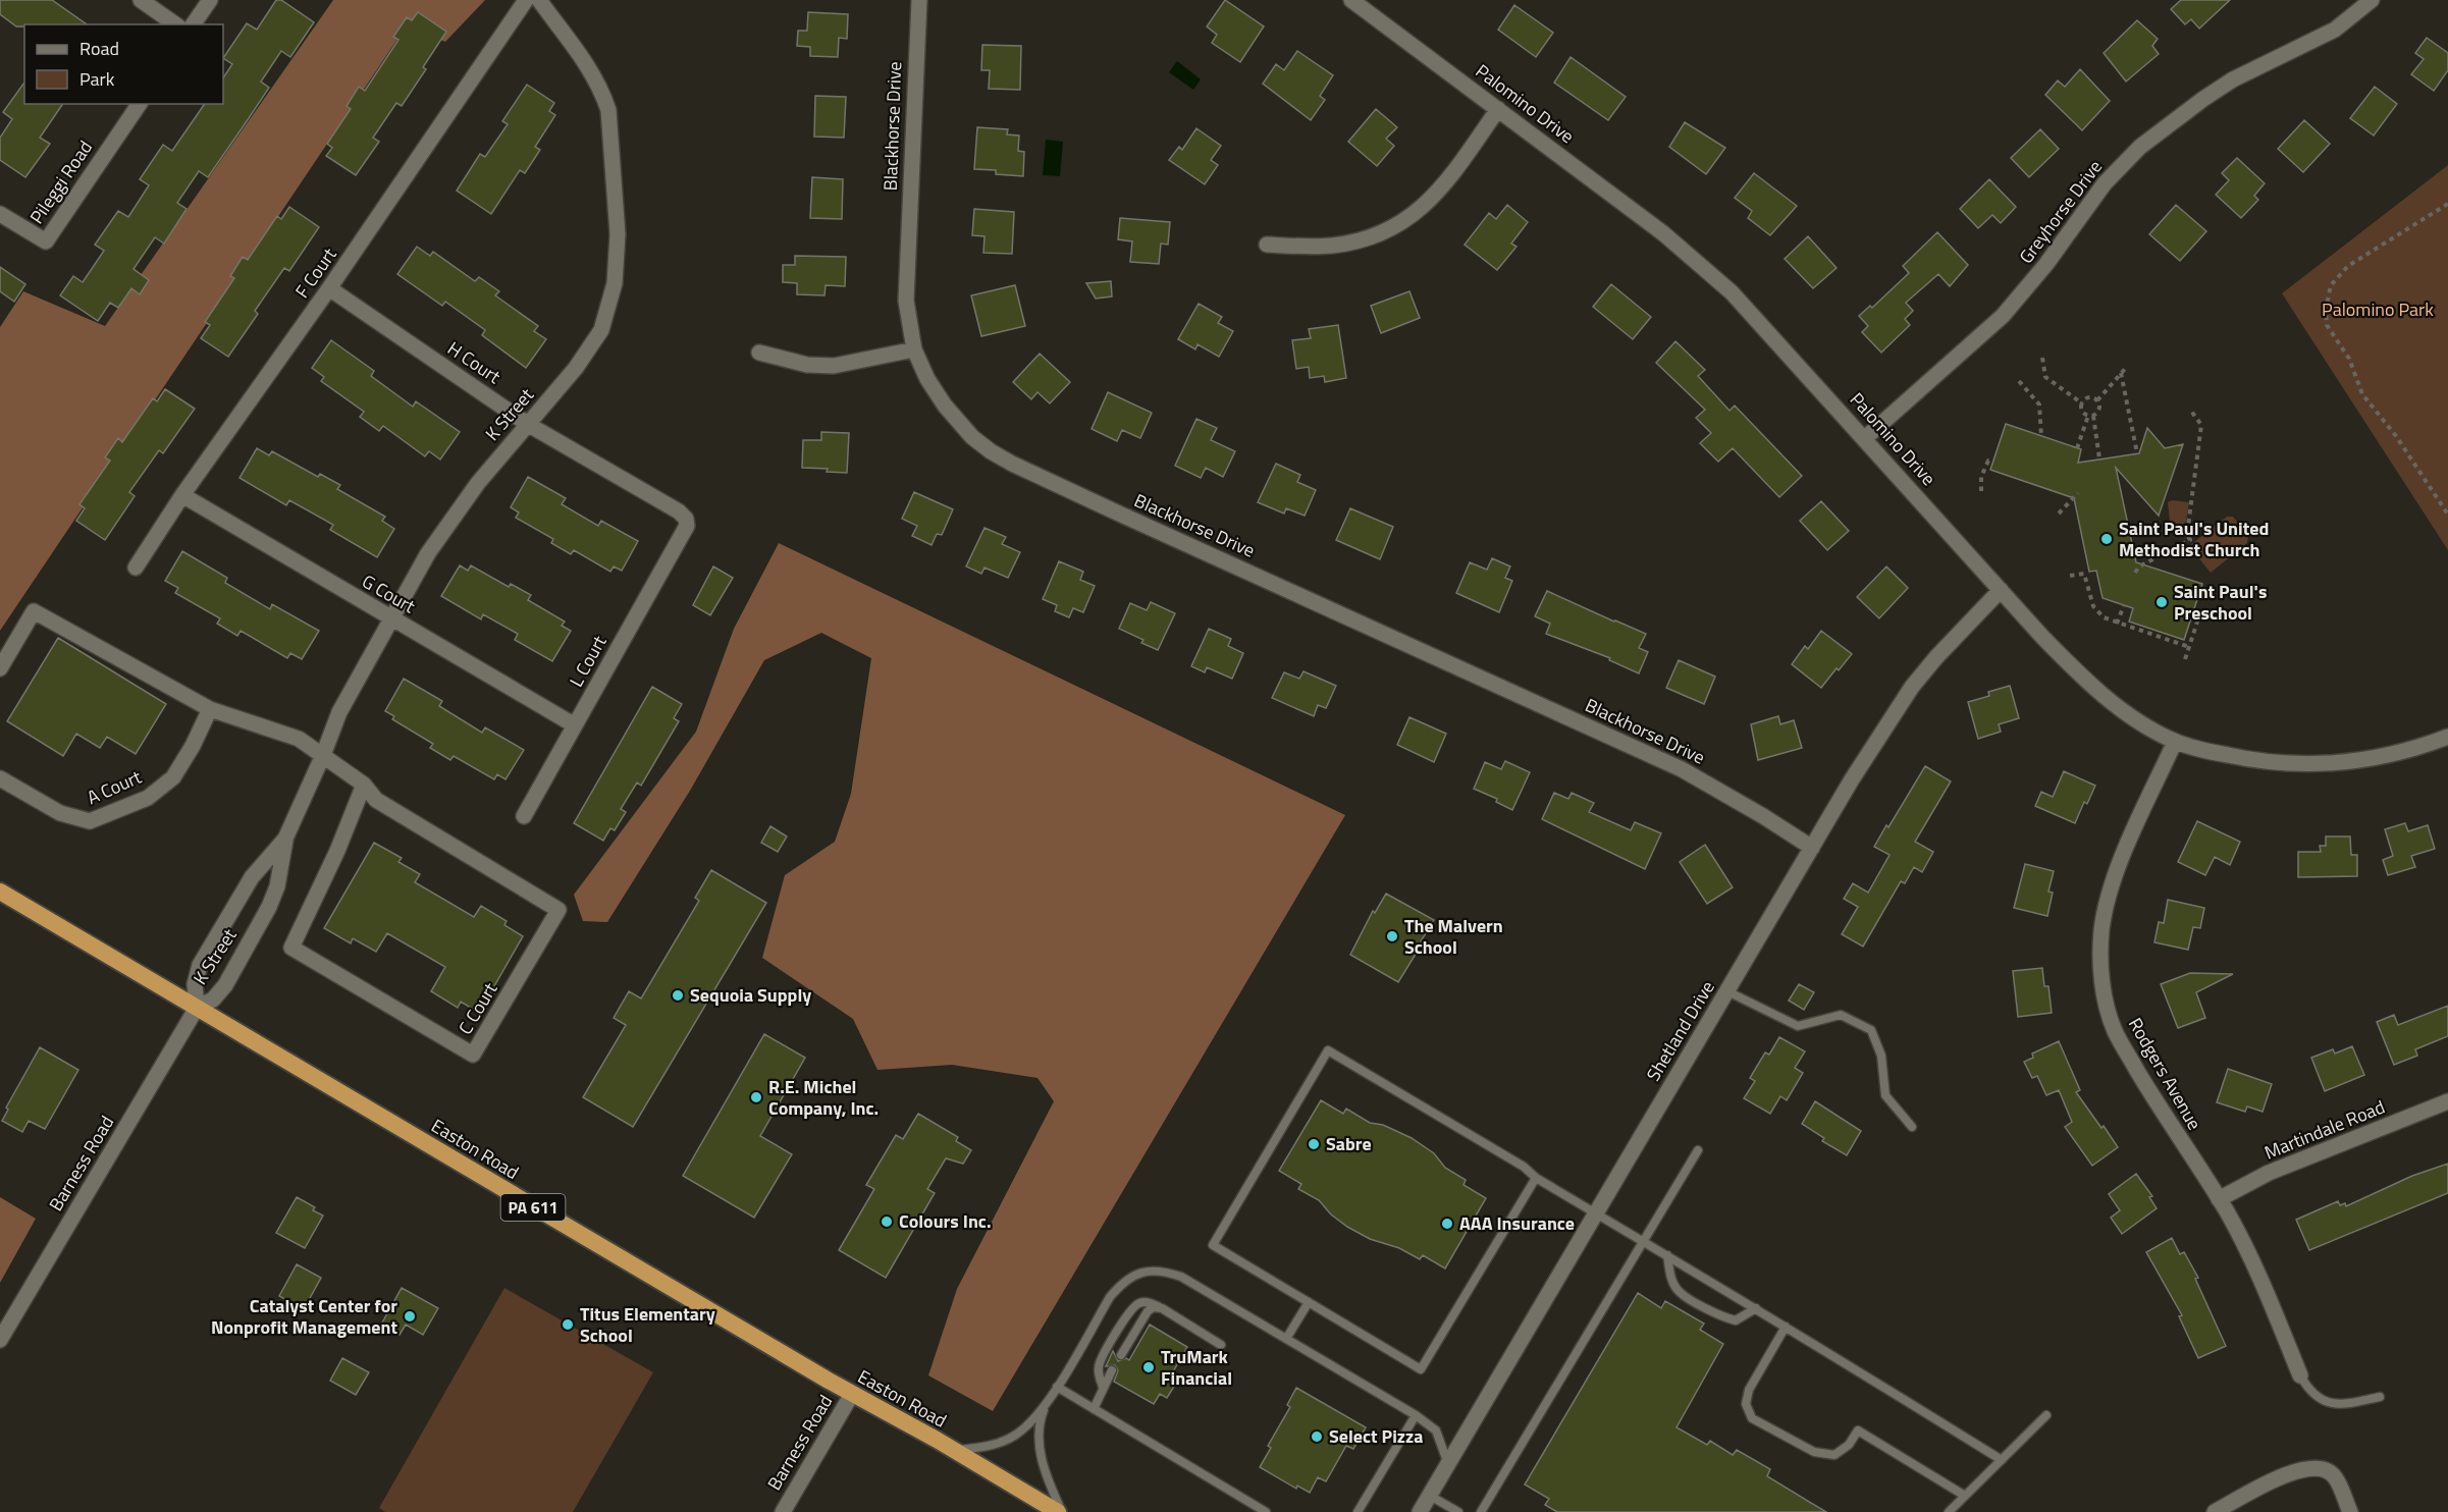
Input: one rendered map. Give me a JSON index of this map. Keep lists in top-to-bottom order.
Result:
{
  "streets": {
    "highway": ["Easton Road", "PA 611"],
    "street": [
      "Palomino Drive",
      "Blackhorse Drive",
      "Pileggi Road",
      "Greyhorse Drive",
      "F Court",
      "H Court",
      "K Street",
      "G Court",
      "L Court",
      "A Court",
      "C Court",
      "Shetland Drive",
      "Rodgers Avenue",
      "Martindale Road",
      "Barness Road"
    ]
  },
  "crossings": [
    ["Palomino Drive", "Greyhorse Drive"],
    ["Palomino Drive", "Shetland Drive"],
    ["Palomino Drive", "Rodgers Avenue"],
    ["Blackhorse Drive", "Shetland Drive"],
    ["F Court", "H Court"],
    ["F Court", "G Court"],
    ["H Court", "K Street"],
    ["H Court", "L Court"],
    ["K Street", "G Court"],
    ["K Street", "C Court"],
    ["K Street", "Easton Road"],
    ["K Street", "Barness Road"],
    ["G Court", "L Court"],
    ["Rodgers Avenue", "Martindale Road"],
    ["Easton Road", "Barness Road"]
  ],
  "parks": ["Palomino Park"],
  "places": [
    "Saint Paul's United Methodist Church",
    "Saint Paul's Preschool",
    "The Malvern School",
    "Sequoia Supply",
    "R.E. Michel Company, Inc.",
    "Sabre",
    "Colours Inc.",
    "AAA Insurance",
    "Catalyst Center for Nonprofit Management",
    "Titus Elementary School",
    "TruMark Financial",
    "Select Pizza"
  ],
  "legend": ["Road", "Park"]
}
